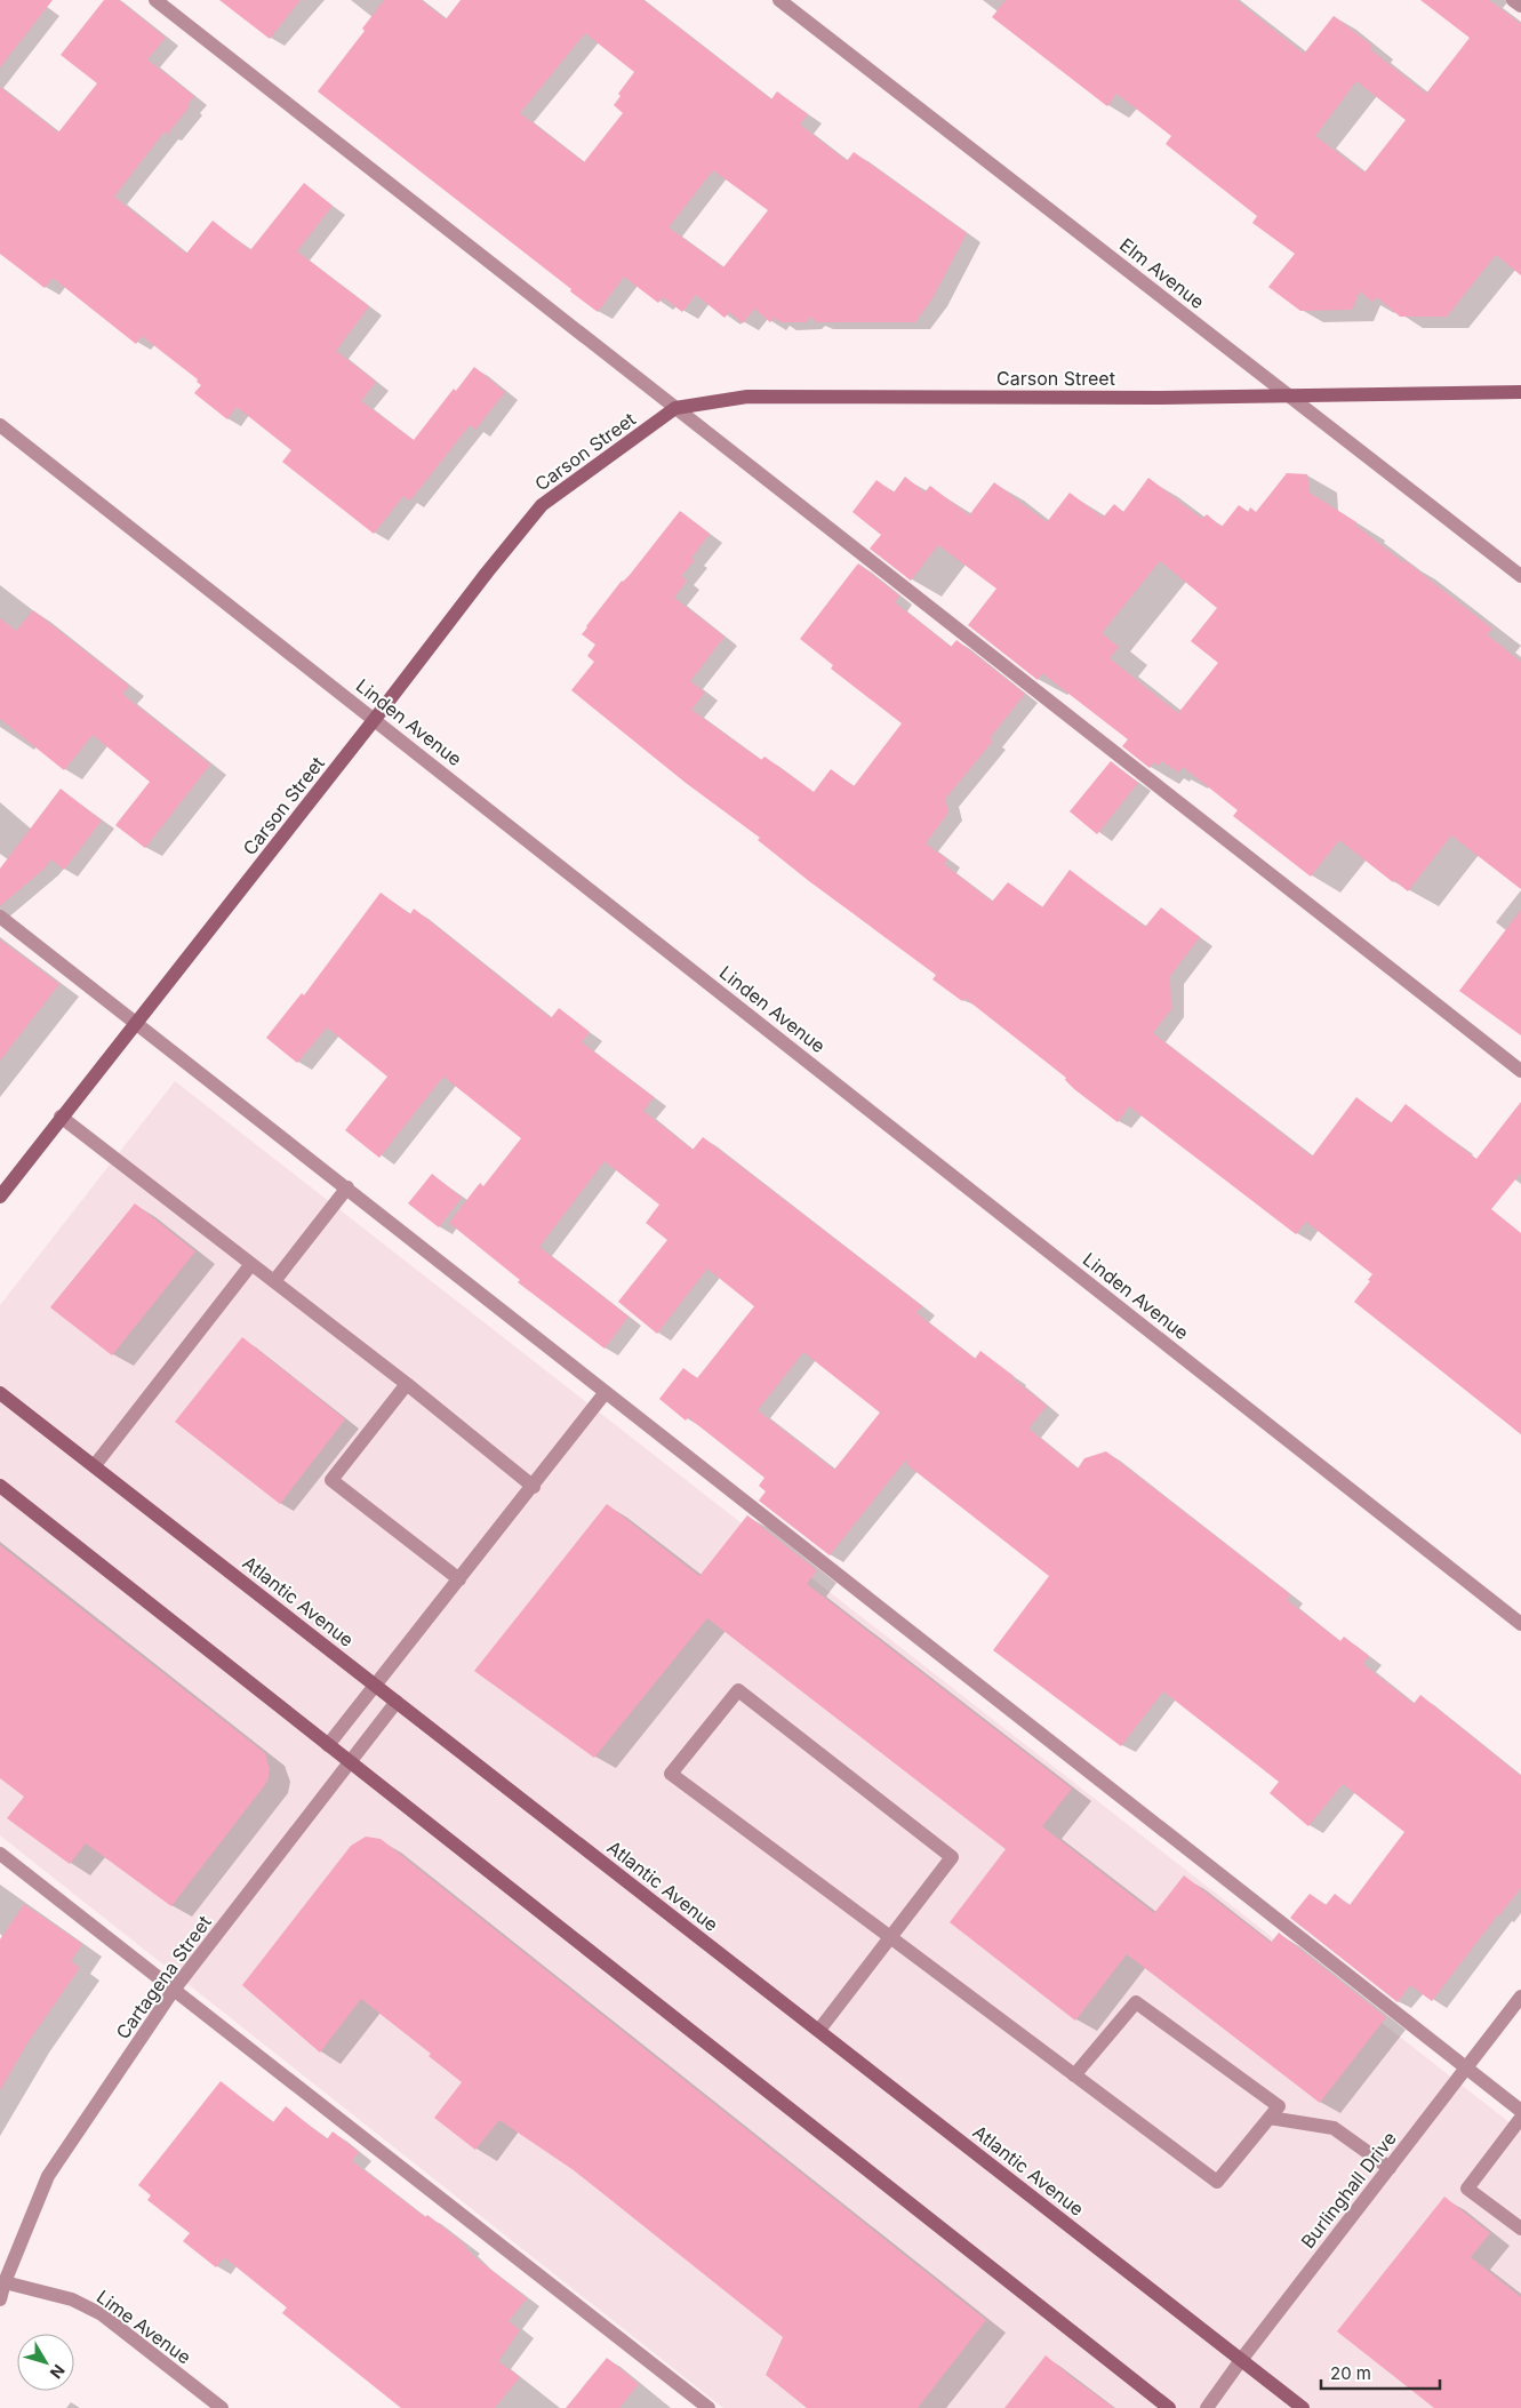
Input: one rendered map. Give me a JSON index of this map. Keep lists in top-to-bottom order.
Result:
{
  "streets": {
    "main road": ["Carson Street", "Atlantic Avenue"],
    "street": [
      "Elm Avenue",
      "Linden Avenue",
      "Cartagena Street",
      "Burlinghall Drive",
      "Lime Avenue"
    ]
  },
  "crossings": [
    ["Elm Avenue", "Carson Street"],
    ["Carson Street", "Linden Avenue"],
    ["Atlantic Avenue", "Cartagena Street"],
    ["Atlantic Avenue", "Burlinghall Drive"],
    ["Cartagena Street", "Lime Avenue"]
  ],
  "scale_bar": "20 m",
  "north": "bottom right"
}
